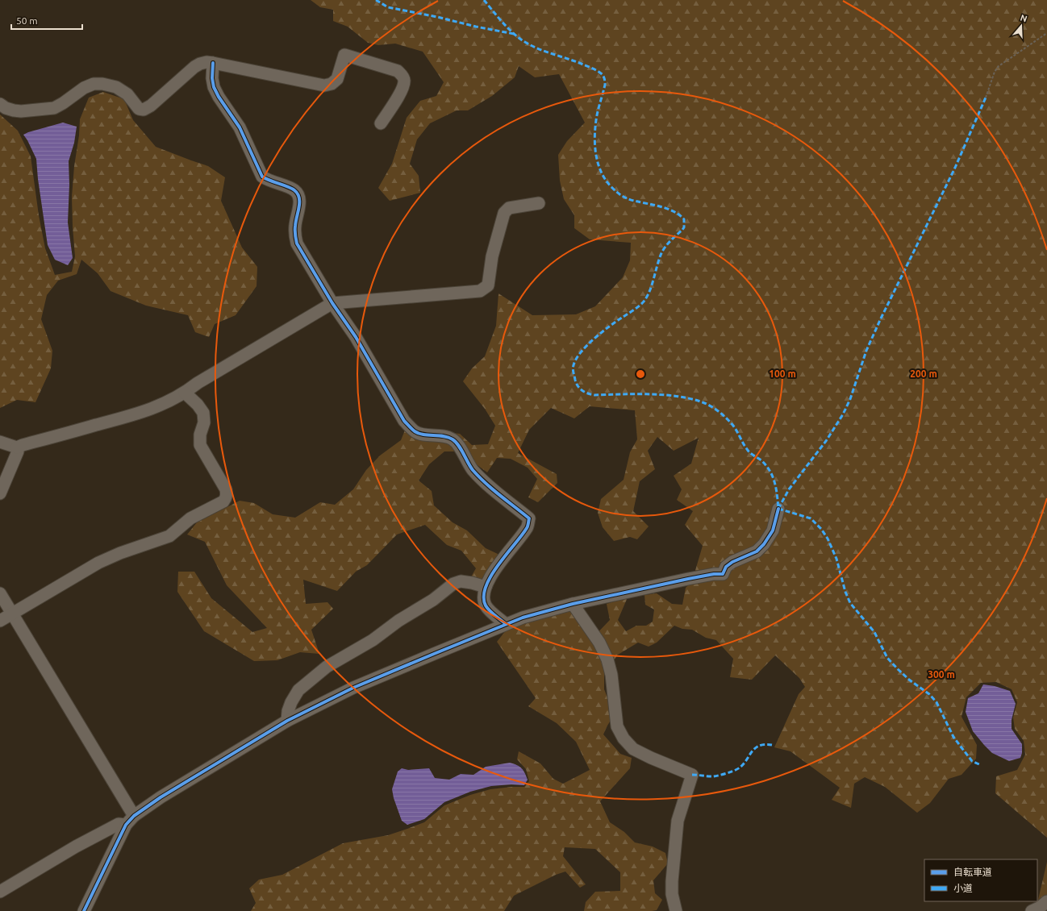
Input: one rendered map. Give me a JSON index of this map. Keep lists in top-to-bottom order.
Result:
{
  "legend": ["自転車道", "小道"],
  "scale_bar": "50 m",
  "north": "top",
  "rings": ["100 m", "200 m", "300 m"]
}
